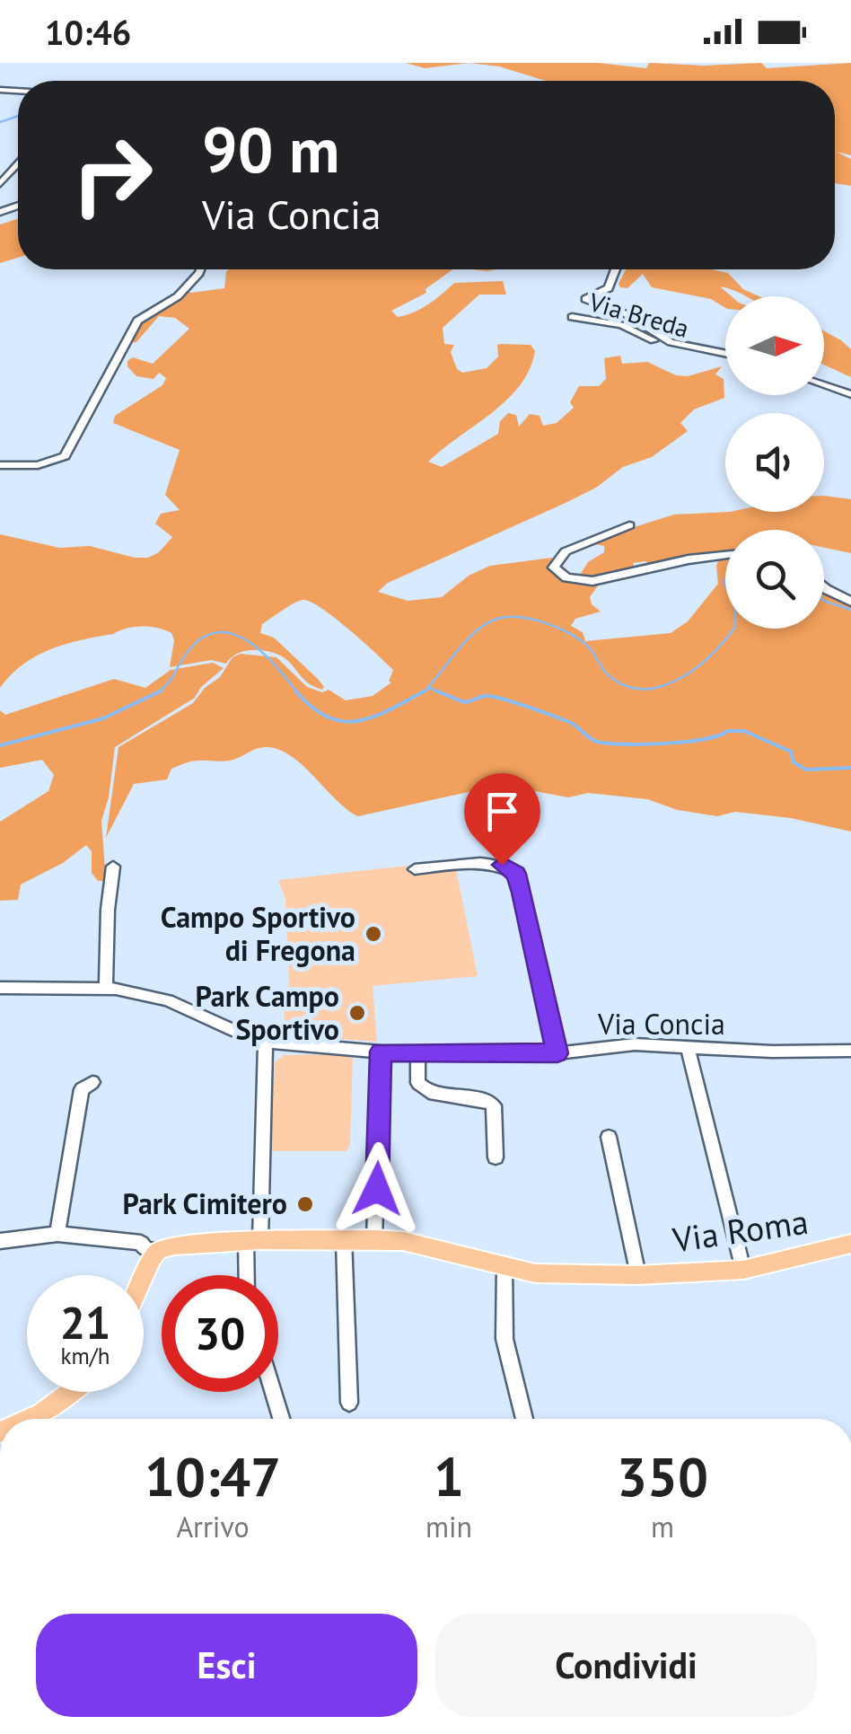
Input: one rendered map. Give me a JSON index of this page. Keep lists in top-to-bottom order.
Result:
{
  "streets": {
    "main road": ["Via Roma"],
    "street": ["Via Breda", "Via Concia"]
  },
  "places": ["Campo Sportivo di Fregona", "Park Campo Sportivo", "Park Cimitero"],
  "north": "right",
  "page": {
    "status": "10:46",
    "turn": ["90 m", "Via Concia"],
    "speed": "21 km/h",
    "limit": "30",
    "eta": [
      "10:47",
      "Arrivo",
      "1",
      "min",
      "350",
      "m"
    ],
    "buttons": ["Esci", "Condividi"]
  }
}
